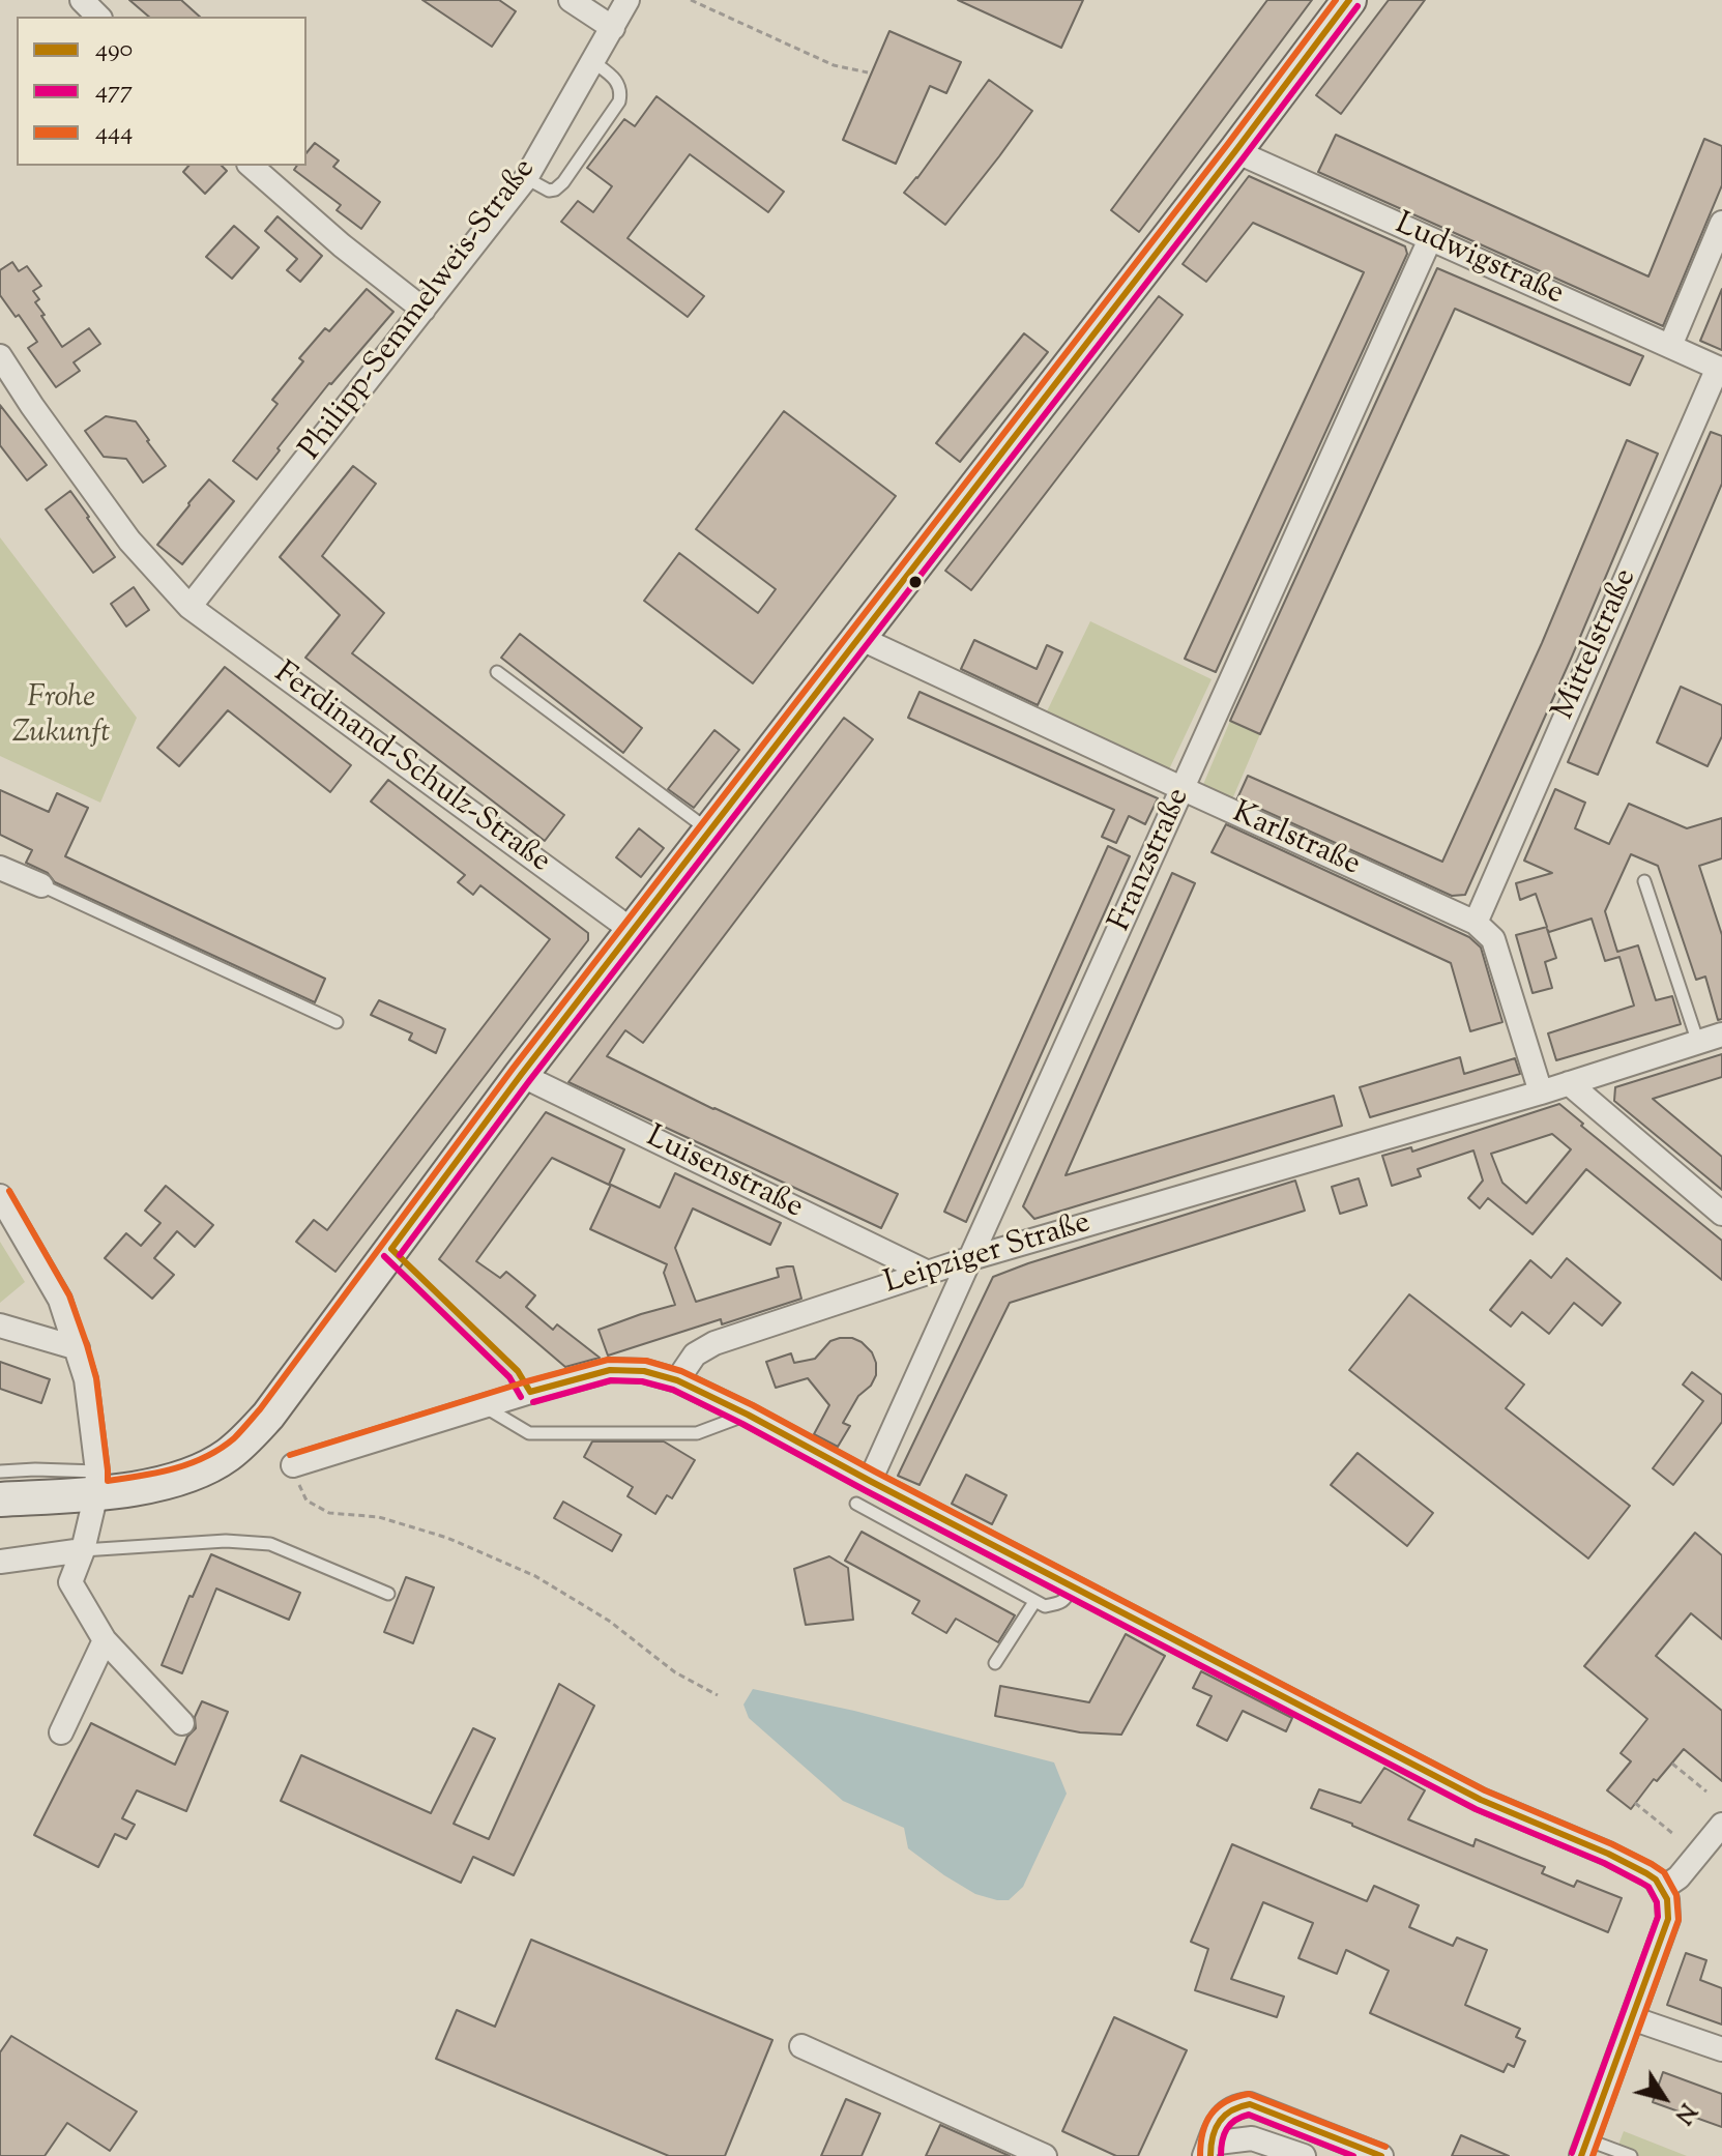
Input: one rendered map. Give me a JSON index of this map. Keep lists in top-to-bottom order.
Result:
{
  "streets": {
    "street": [
      "Ludwigstraße",
      "Philipp-Semmelweis-Straße",
      "Mittelstraße",
      "Ferdinand-Schulz-Straße",
      "Karlstraße",
      "Franzstraße",
      "Luisenstraße",
      "Leipziger Straße"
    ]
  },
  "crossings": [
    ["Ludwigstraße", "Mittelstraße"],
    ["Ludwigstraße", "Franzstraße"],
    ["Philipp-Semmelweis-Straße", "Ferdinand-Schulz-Straße"],
    ["Mittelstraße", "Karlstraße"],
    ["Karlstraße", "Franzstraße"],
    ["Franzstraße", "Leipziger Straße"],
    ["Luisenstraße", "Leipziger Straße"]
  ],
  "parks": ["Frohe Zukunft"],
  "lines": ["transit line 490", "transit line 444", "transit line 477"],
  "legend": ["490", "477", "444"],
  "north": "bottom right"
}
